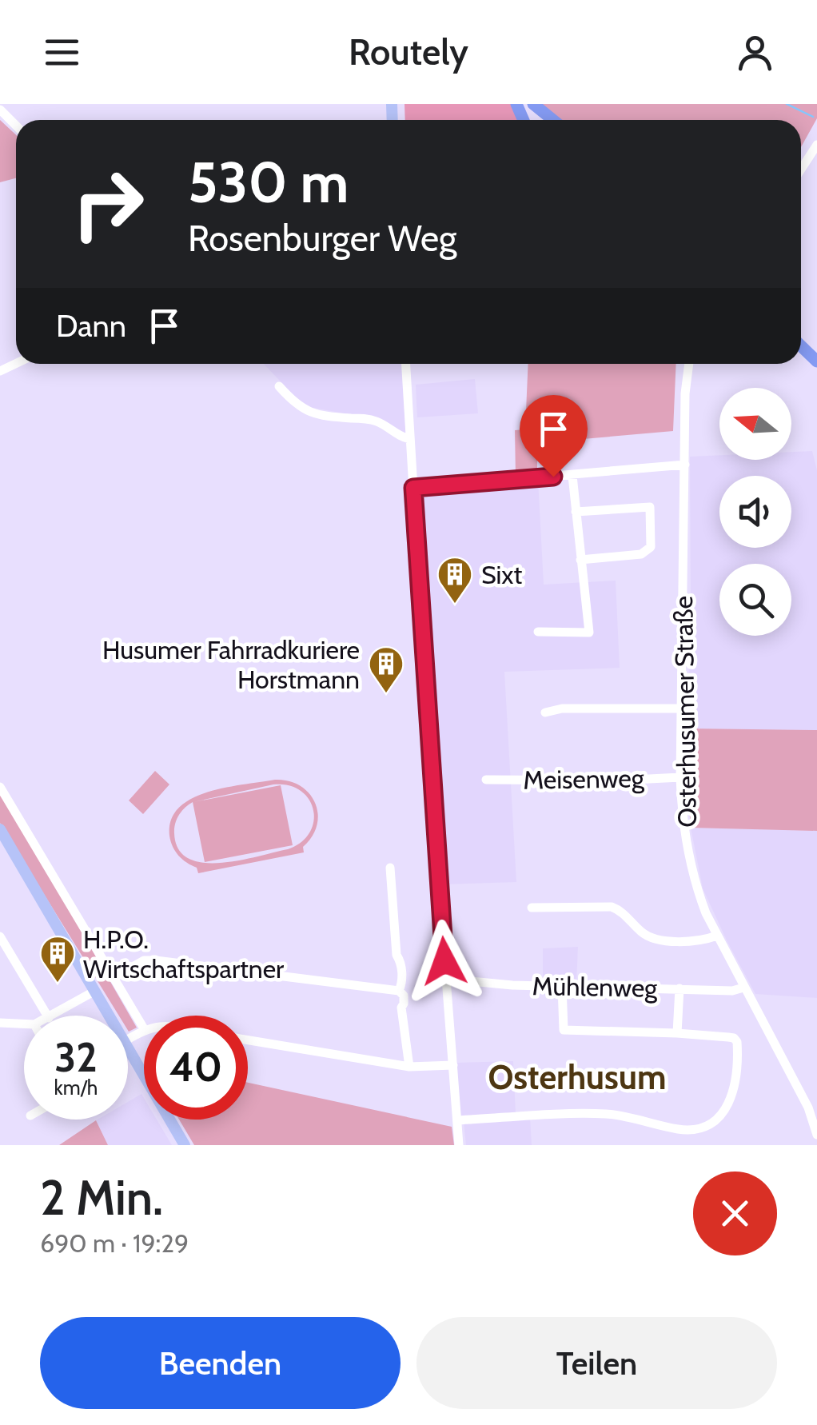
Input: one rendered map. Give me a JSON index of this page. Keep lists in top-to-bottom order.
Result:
{
  "streets": {
    "street": ["Osterhusumer Straße", "Meisenweg", "Mühlenweg"]
  },
  "crossings": [
    ["Osterhusumer Straße", "Meisenweg"],
    ["Osterhusumer Straße", "Mühlenweg"]
  ],
  "districts": ["Osterhusum"],
  "places": {
    "building": ["Sixt", "Husumer Fahrradkuriere Horstmann", "H.P.O. Wirtschaftspartner"]
  },
  "north": "left",
  "page": {
    "header": "Routely",
    "turn": ["530 m", "Rosenburger Weg"],
    "then": "Dann",
    "speed": "32 km/h",
    "limit": "40",
    "heading": ["2 Min.", "690 m · 19:29"],
    "buttons": ["Beenden", "Teilen"]
  }
}
